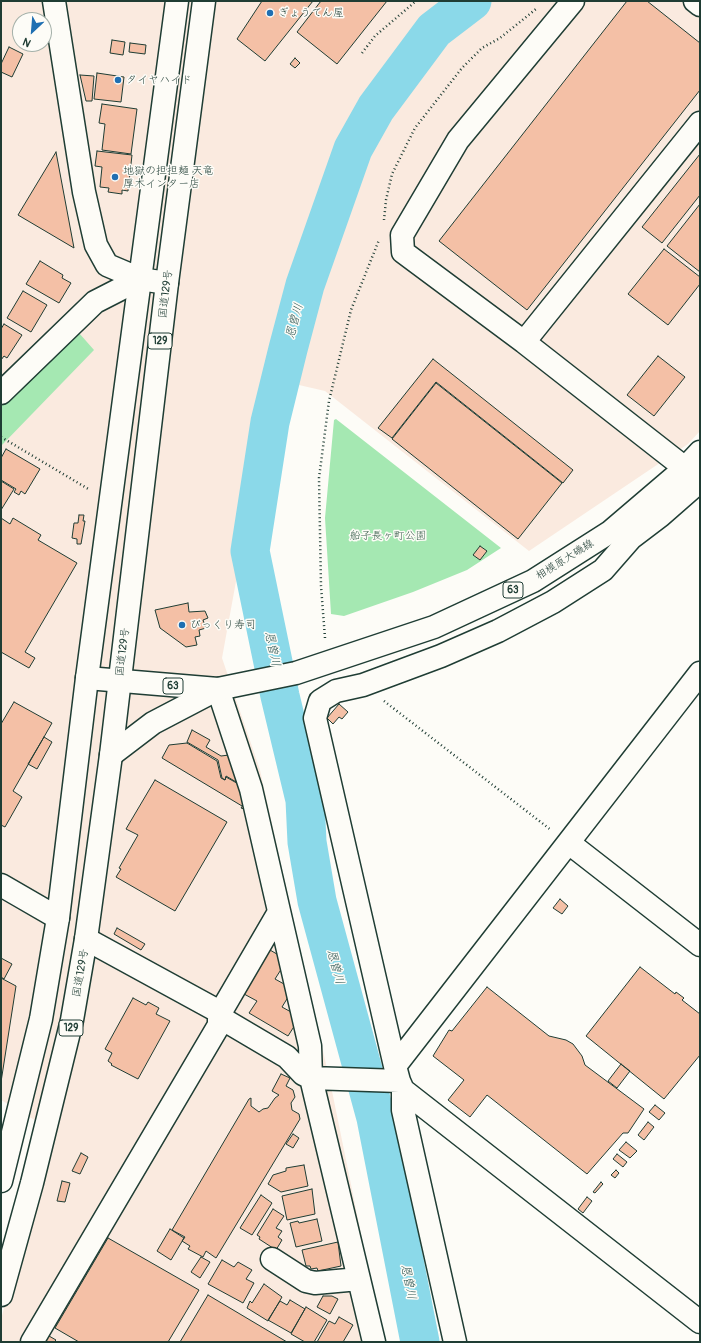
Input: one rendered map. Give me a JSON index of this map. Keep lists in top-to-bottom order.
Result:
{
  "streets": {
    "main road": [
      "国道129号",
      "129",
      "相模原大磯線",
      "63"
    ]
  },
  "crossings": [
    ["国道129号", "63"],
    ["129", "63"],
    ["相模原大磯線", "63"]
  ],
  "water": ["恩曽川"],
  "parks": ["船子長ヶ町公園"],
  "places": [
    "ぎょうてん屋",
    "タイヤハイド",
    "地獄の担担麺 天竜 厚木インター店",
    "びっくり寿司"
  ],
  "north": "bottom left"
}
